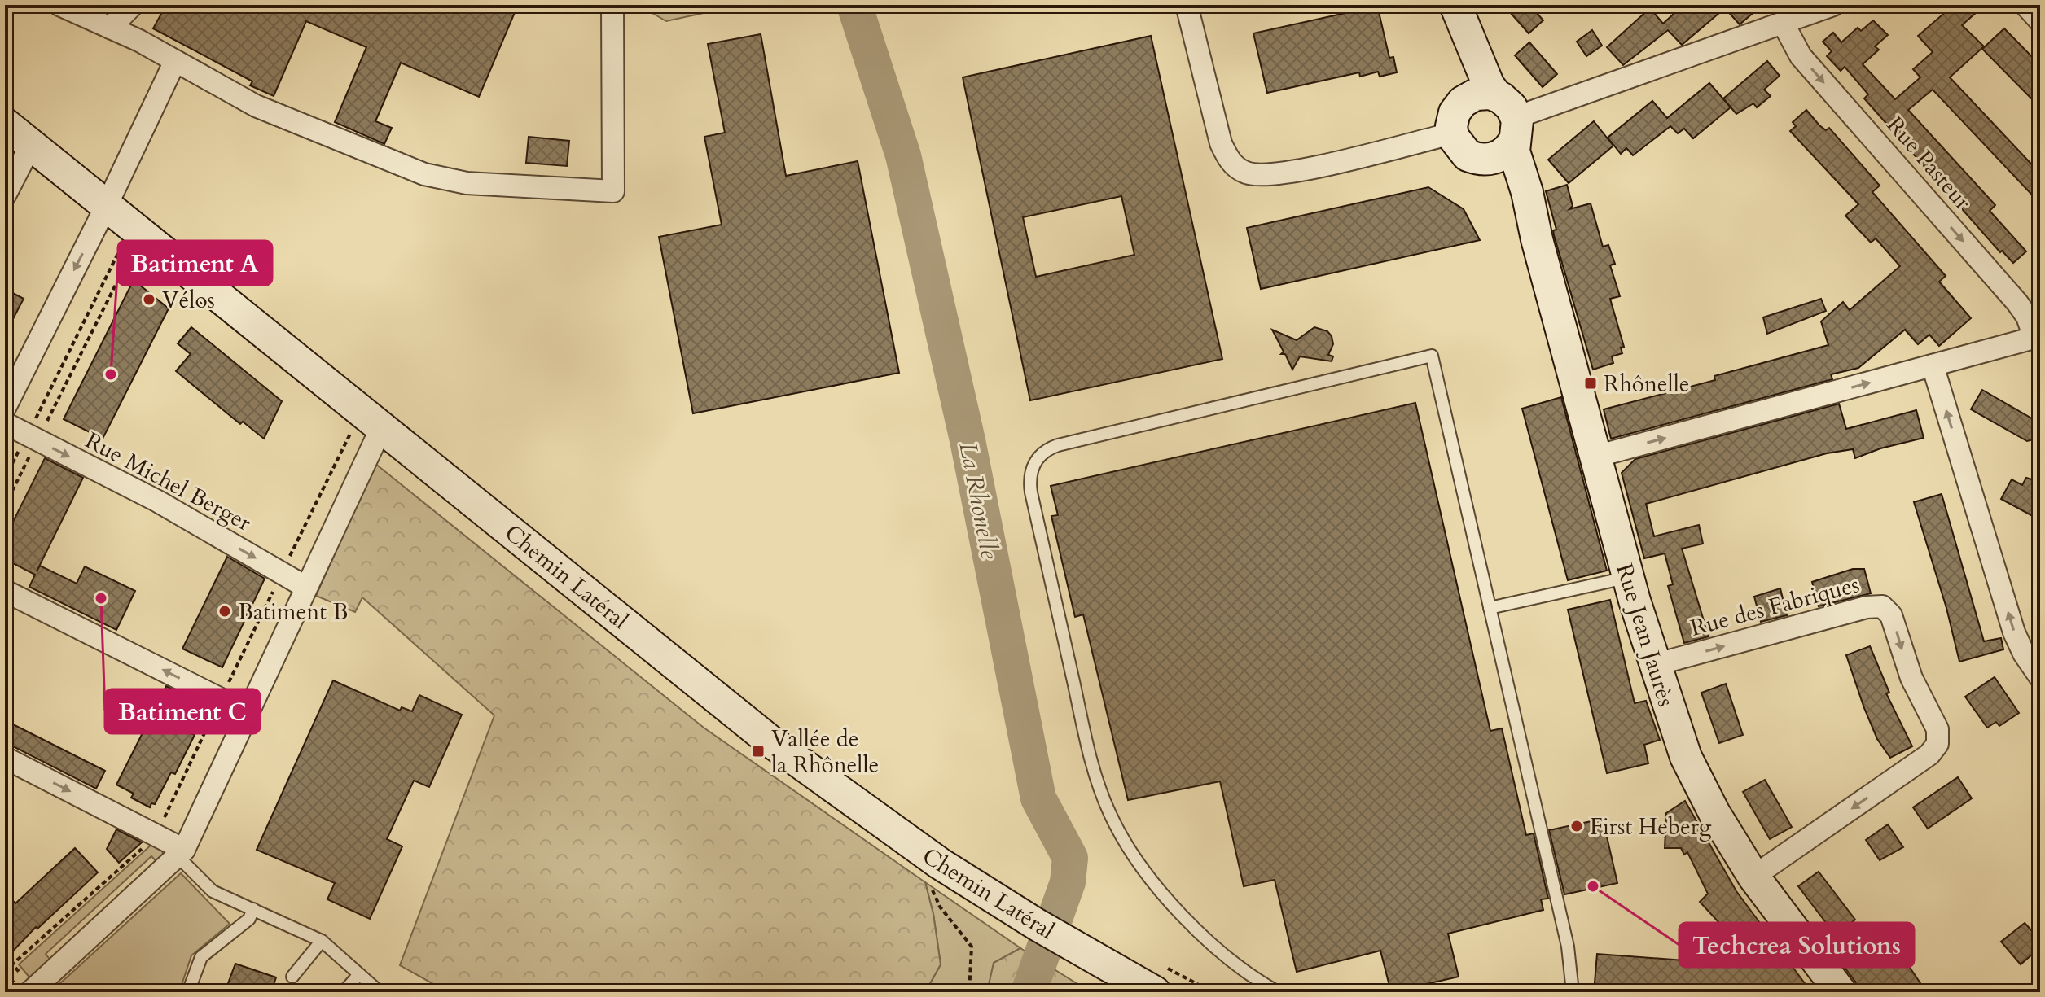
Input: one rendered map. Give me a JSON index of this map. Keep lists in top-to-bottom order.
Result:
{
  "streets": {
    "street": [
      "Rue Pasteur",
      "Rue Michel Berger",
      "Chemin Latéral",
      "Rue des Fabriques",
      "Rue Jean Jaurès"
    ]
  },
  "crossings": [
    ["Rue des Fabriques", "Rue Jean Jaurès"]
  ],
  "one_way": ["Rue Pasteur"],
  "water": ["La Rhonelle"],
  "places": {
    "other": [
      "Vélos",
      "Batiment A",
      "Batiment C",
      "Batiment B",
      "First Heberg",
      "Techcrea Solutions"
    ],
    "transit": ["Rhônelle", "Vallée de la Rhônelle"]
  }
}
